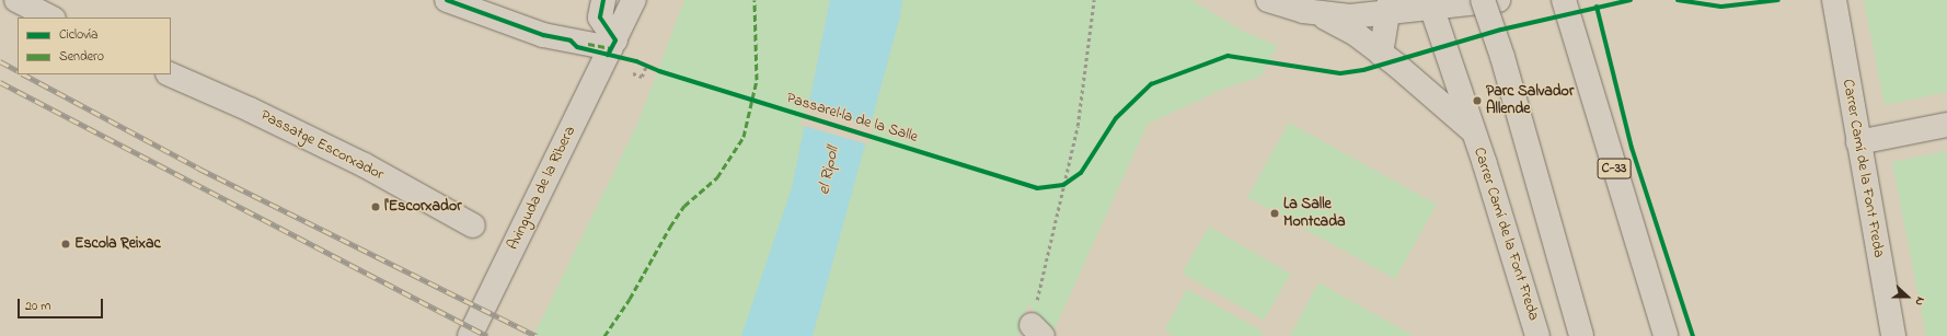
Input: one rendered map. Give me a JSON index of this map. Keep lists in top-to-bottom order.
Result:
{
  "streets": {
    "main road": [
      "Passatge Escorxador",
      "C-33",
      "Carrer Camí de la Font Freda",
      "Avinguda de la Ribera"
    ],
    "cycle path": ["Passarel·la de la Salle"]
  },
  "water": ["el Ripoll"],
  "places": [
    "Parc Salvador Allende",
    "l'Escorxador",
    "La Salle Montcada",
    "Escola Reixac"
  ],
  "legend": ["Ciclovía", "Sendero"],
  "scale_bar": "20 m",
  "north": "right"
}
